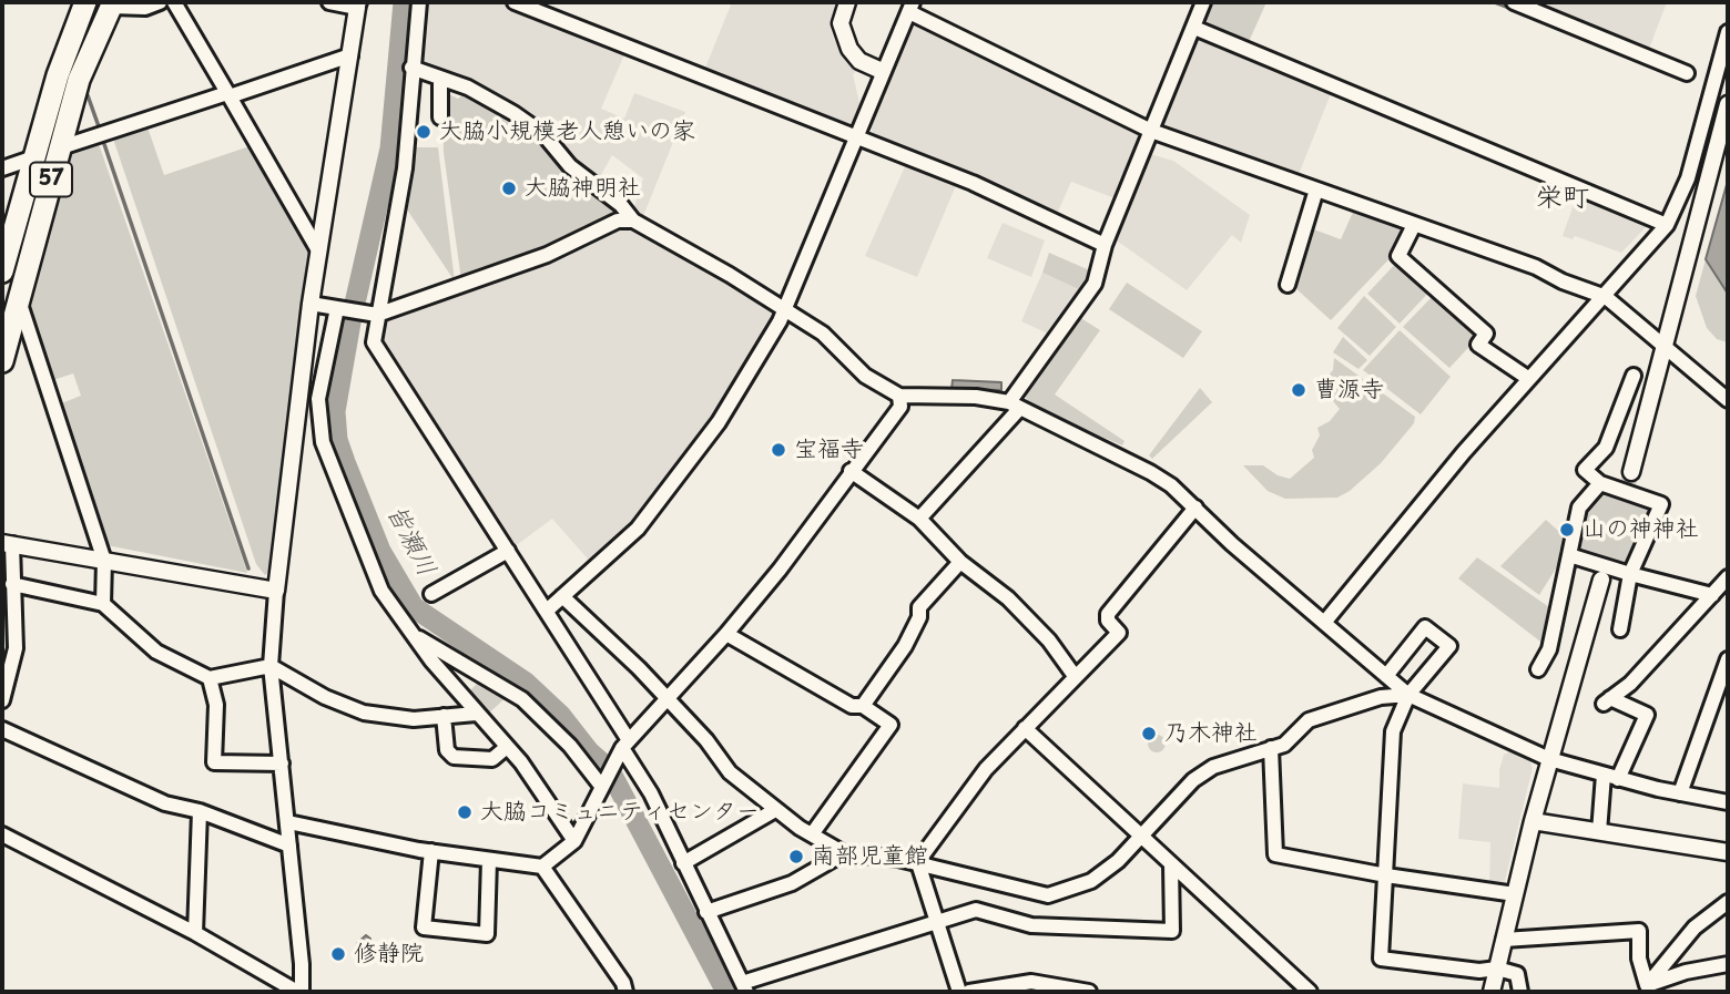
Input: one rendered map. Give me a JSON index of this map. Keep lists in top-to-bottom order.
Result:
{
  "streets": {
    "main road": ["57"]
  },
  "districts": ["栄町"],
  "water": ["皆瀬川"],
  "places": [
    "大脇小規模老人憩いの家",
    "大脇神明社",
    "曹源寺",
    "宝福寺",
    "山の神神社",
    "乃木神社",
    "大脇コミュニティセンター",
    "南部児童館",
    "修静院"
  ]
}
